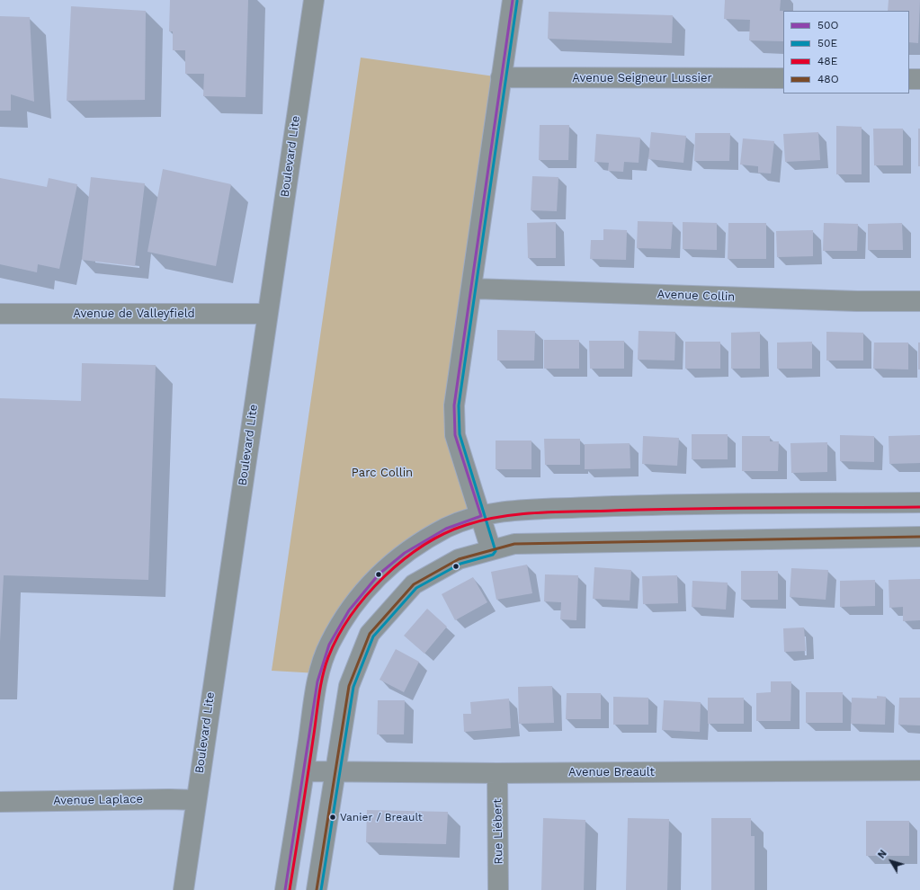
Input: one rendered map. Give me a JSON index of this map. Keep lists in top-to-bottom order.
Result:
{
  "streets": {
    "street": [
      "Avenue Seigneur Lussier",
      "Boulevard Lite",
      "Avenue Collin",
      "Avenue de Valleyfield",
      "Avenue Breault",
      "Avenue Laplace",
      "Rue Liébert"
    ]
  },
  "crossings": [
    ["Boulevard Lite", "Avenue de Valleyfield"],
    ["Boulevard Lite", "Avenue Laplace"],
    ["Avenue Breault", "Rue Liébert"]
  ],
  "parks": ["Parc Collin"],
  "places": ["Vanier / Breault"],
  "lines": [
    "transit line 50O",
    "transit line 50E",
    "transit line 48E",
    "transit line 48O"
  ],
  "legend": [
    "50O",
    "50E",
    "48E",
    "48O"
  ],
  "north": "top left"
}
